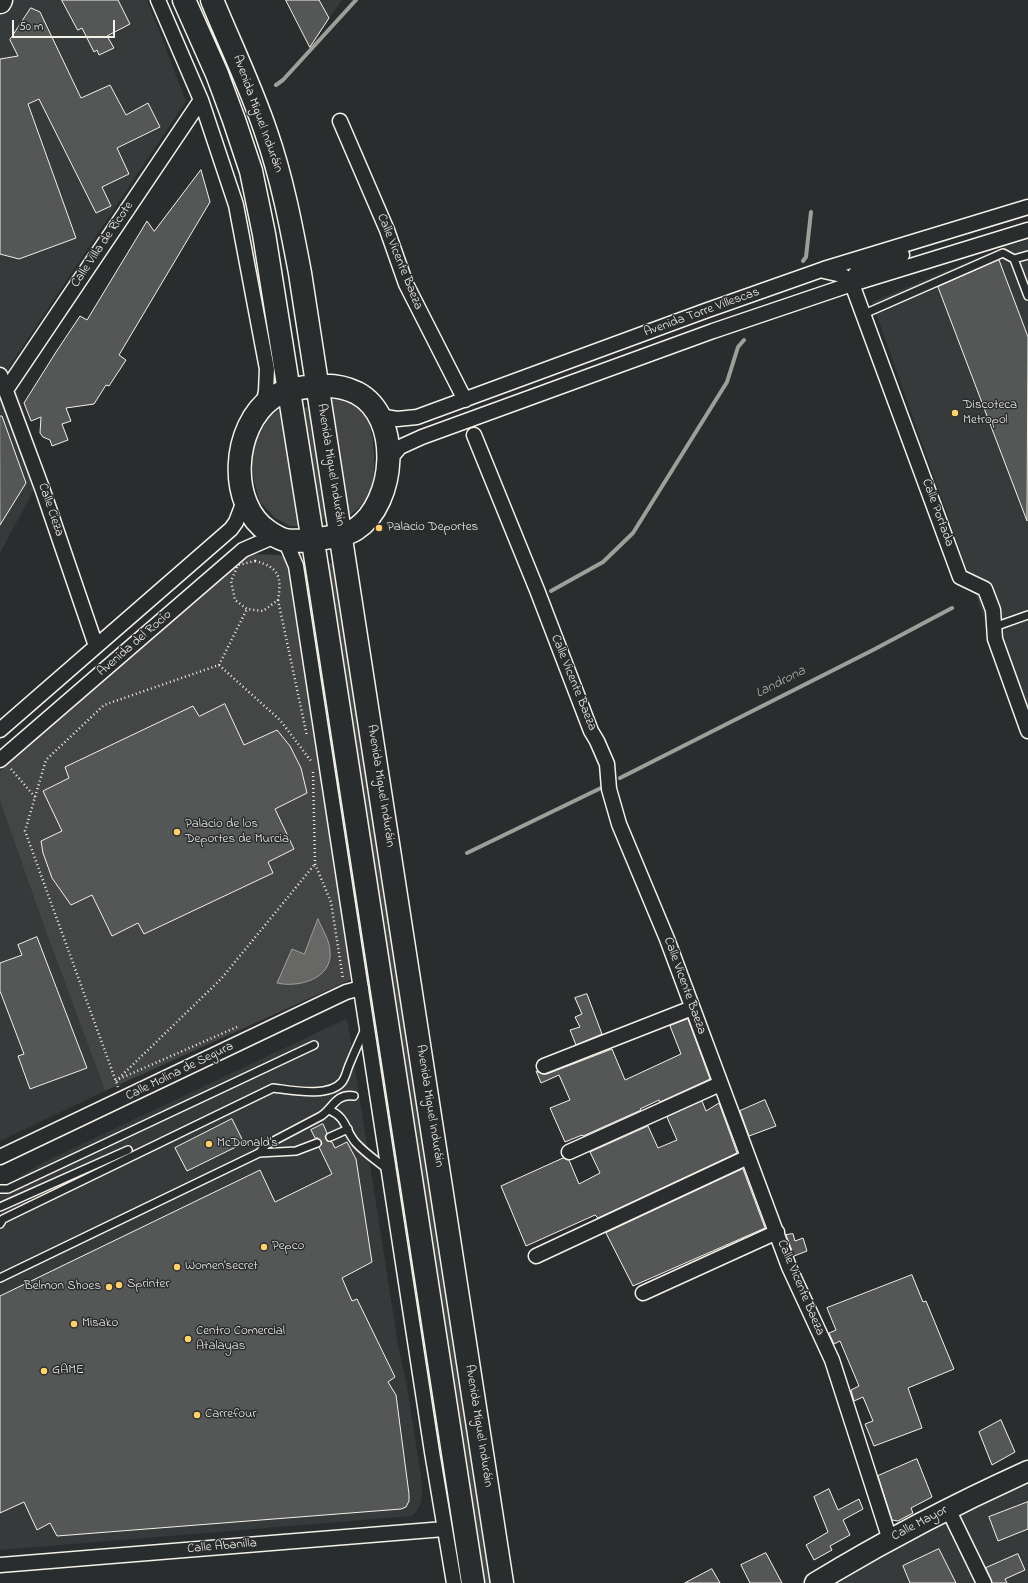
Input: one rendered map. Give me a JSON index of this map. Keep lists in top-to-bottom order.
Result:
{
  "streets": {
    "main road": ["Avenida Miguel Induráin", "Calle Mayor"],
    "street": [
      "Calle Villa de Ricote",
      "Calle Vicente Baeza",
      "Avenida Torre Villescas",
      "Calle Cieza",
      "Calle Portada",
      "Avenida del Rocío",
      "Calle Molina de Segura",
      "Calle Abanilla"
    ]
  },
  "crossings": [
    ["Calle Villa de Ricote", "Calle Cieza"],
    ["Calle Vicente Baeza", "Avenida Torre Villescas"],
    ["Calle Vicente Baeza", "Calle Mayor"],
    ["Avenida Torre Villescas", "Calle Portada"],
    ["Calle Cieza", "Avenida del Rocío"]
  ],
  "water": ["Landrona"],
  "places": [
    "Discoteca Metropol",
    "Palacio Deportes",
    "Palacio de los Deportes de Murcia",
    "McDonald's",
    "Pepco",
    "Women'secret",
    "Sprinter",
    "Belmon Shoes",
    "Misako",
    "Centro Comercial Atalayas",
    "GAME",
    "Carrefour"
  ],
  "scale_bar": "50 m"
}
